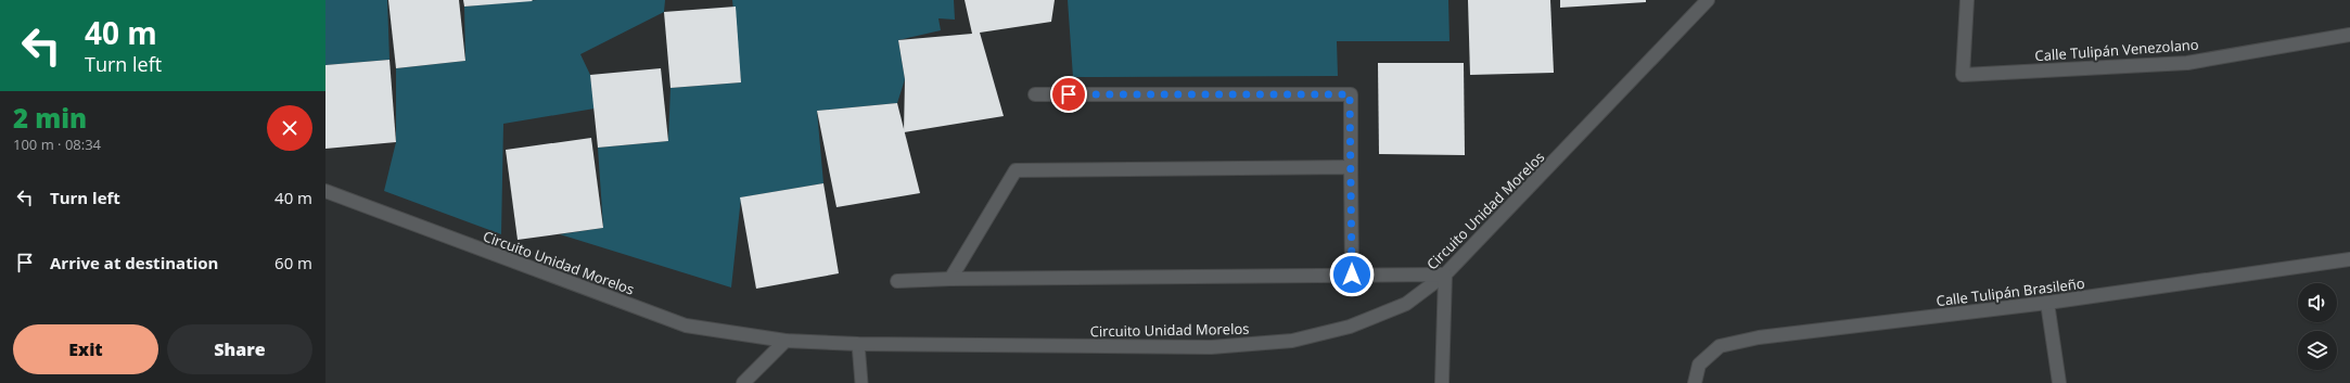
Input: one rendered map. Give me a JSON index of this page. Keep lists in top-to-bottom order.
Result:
{
  "streets": {
    "street": ["Calle Tulipán Venezolano", "Circuito Unidad Morelos", "Calle Tulipán Brasileño"]
  },
  "page": {
    "turn": ["40 m", "Turn left"],
    "heading": ["2 min", "100 m · 08:34"],
    "list": [
      {
        "name": "Turn left",
        "value": "40 m"
      },
      {
        "name": "Arrive at destination",
        "value": "60 m"
      }
    ],
    "buttons": ["Exit", "Share"]
  }
}
